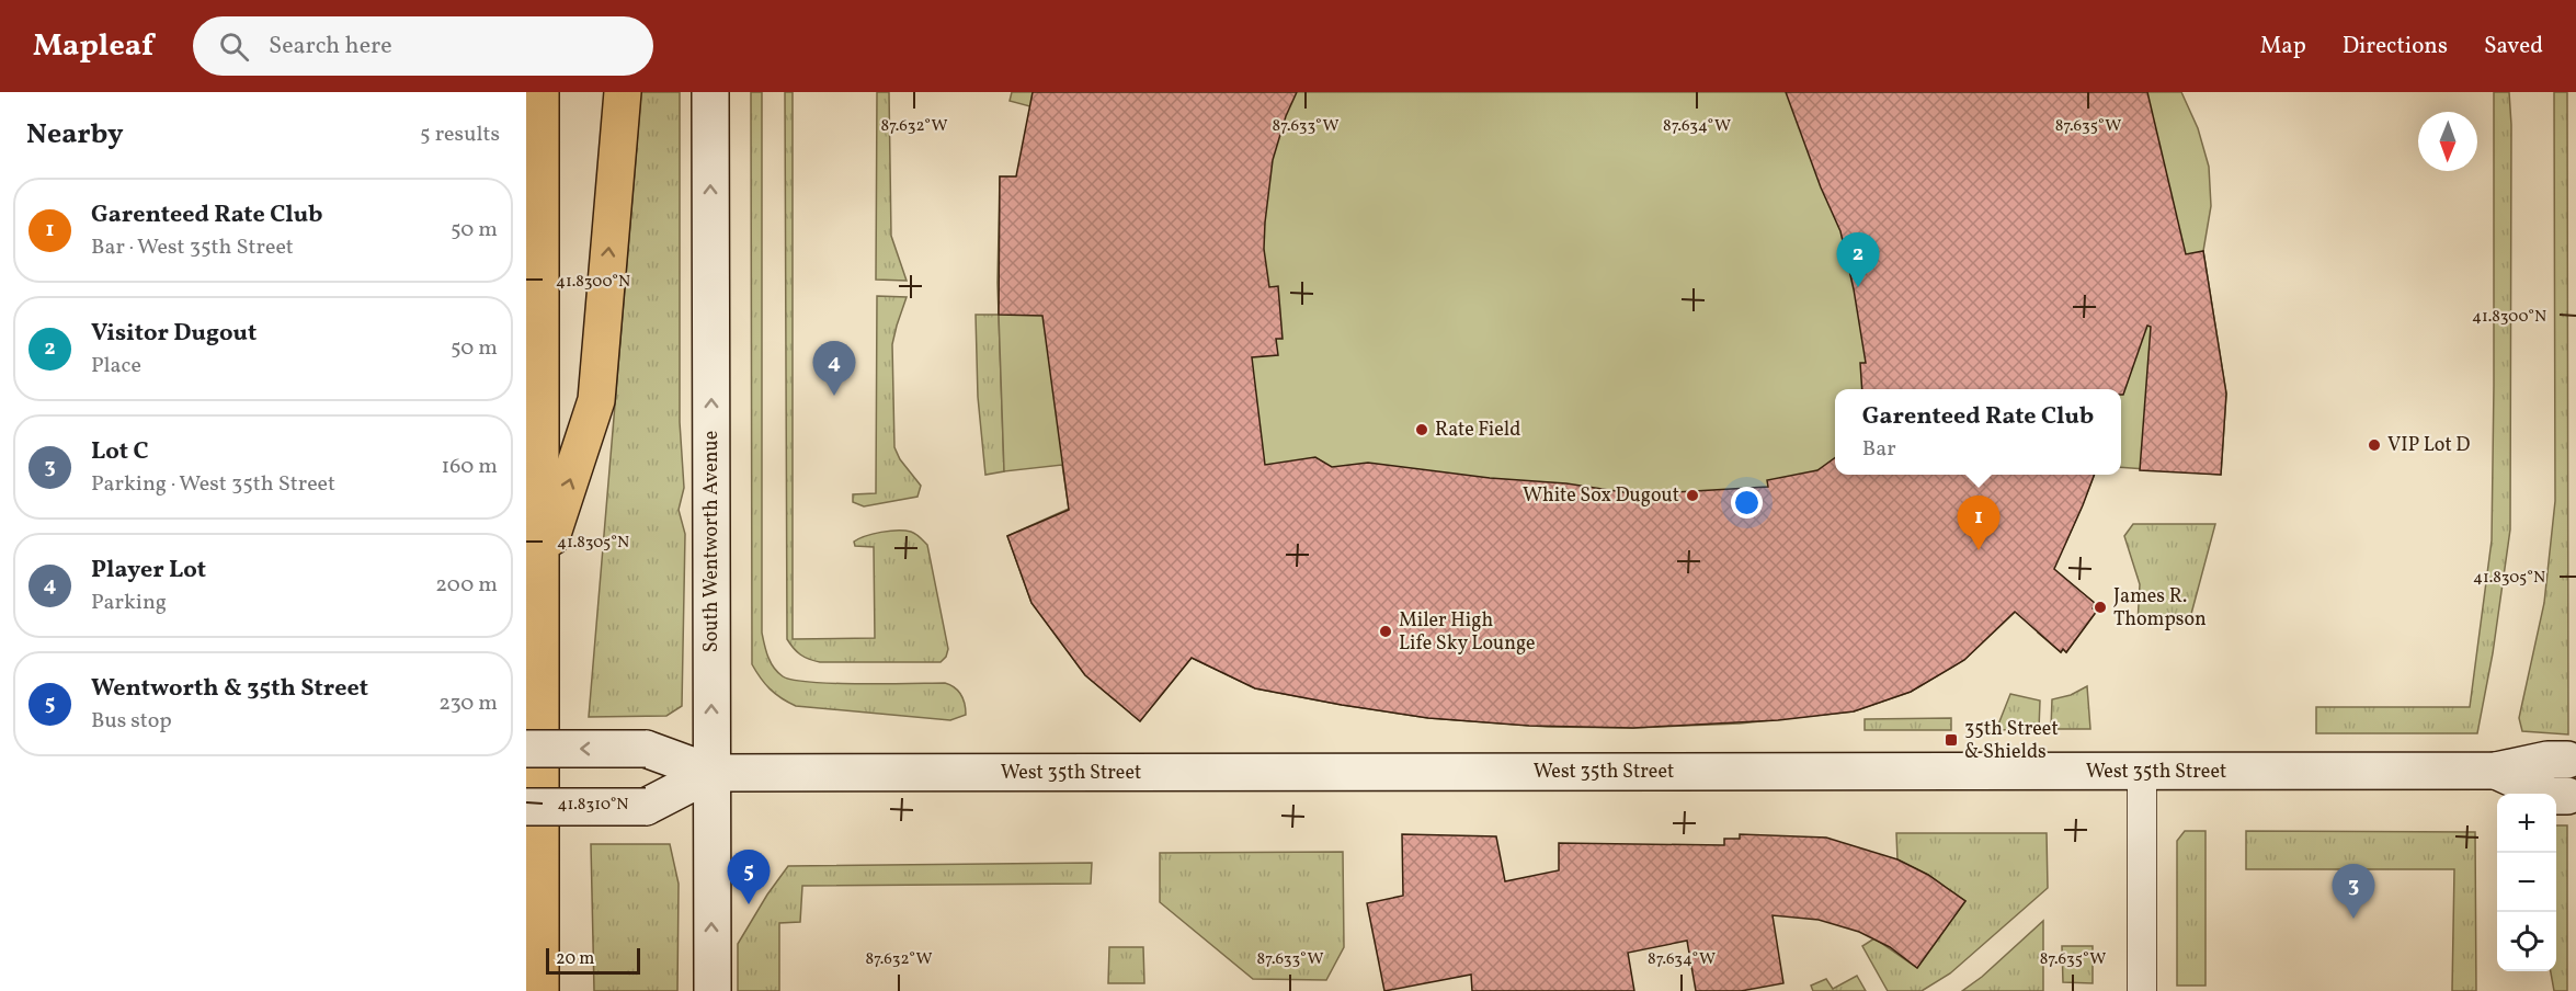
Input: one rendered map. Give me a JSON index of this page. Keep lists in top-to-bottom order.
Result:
{
  "streets": {
    "main road": ["South Wentworth Avenue", "West 35th Street"]
  },
  "crossings": [
    ["South Wentworth Avenue", "West 35th Street"]
  ],
  "one_way": ["South Wentworth Avenue"],
  "places": {
    "other": [
      "Rate Field",
      "VIP Lot D",
      "White Sox Dugout",
      "James R. Thompson",
      "Miler High Life Sky Lounge"
    ],
    "transit": ["35th Street & Shields"]
  },
  "scale_bar": "20 m",
  "north": "bottom",
  "page": {
    "header": "Mapleaf",
    "search": "Search here",
    "nav": ["Map", "Directions", "Saved"],
    "heading": ["Nearby", "5 results"],
    "list": [
      {
        "mark": "1",
        "name": "Garenteed Rate Club",
        "note": "Bar · West 35th Street",
        "value": "50 m"
      },
      {
        "mark": "2",
        "name": "Visitor Dugout",
        "note": "Place",
        "value": "50 m"
      },
      {
        "mark": "3",
        "name": "Lot C",
        "note": "Parking · West 35th Street",
        "value": "160 m"
      },
      {
        "mark": "4",
        "name": "Player Lot",
        "note": "Parking",
        "value": "200 m"
      },
      {
        "mark": "5",
        "name": "Wentworth & 35th Street",
        "note": "Bus stop",
        "value": "230 m"
      }
    ],
    "pins": [
      "2",
      "4",
      "1",
      "5",
      "3"
    ],
    "popup": ["Garenteed Rate Club", "Bar"],
    "map_buttons": ["+", "−"],
    "scale": "20 m"
  },
  "coordinates": [
    "87.632°W",
    "87.633°W",
    "87.634°W",
    "87.635°W",
    "41.8300°N",
    "41.8305°N",
    "41.8310°N"
  ]
}
